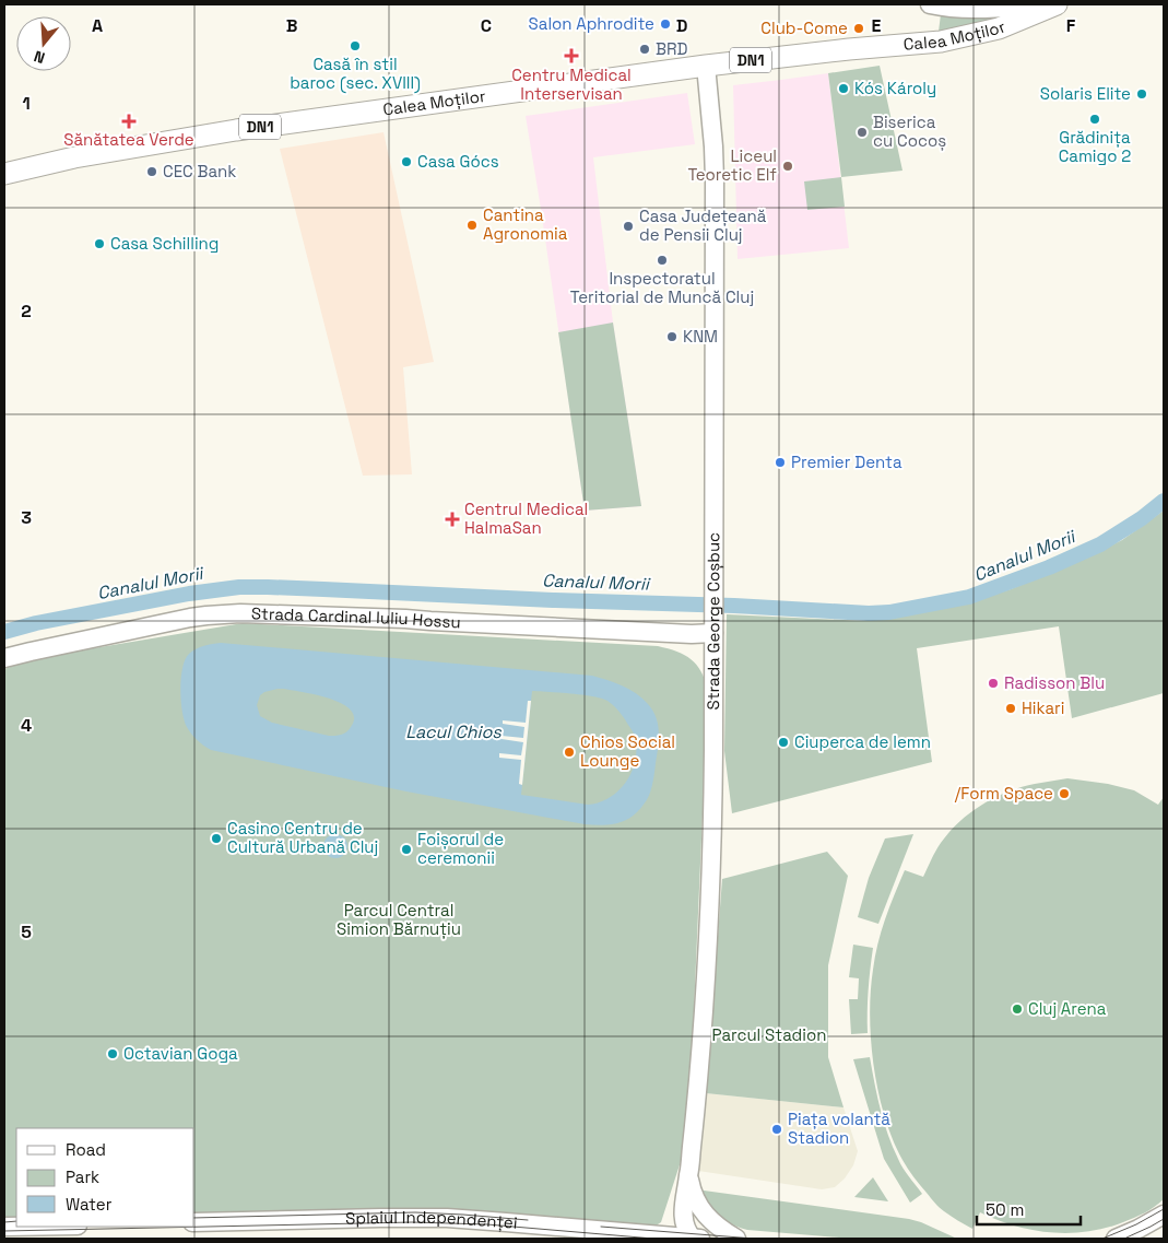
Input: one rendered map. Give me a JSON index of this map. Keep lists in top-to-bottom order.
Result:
{
  "streets": {
    "main road": [
      "Calea Moților",
      "DN1",
      "Strada Cardinal Iuliu Hossu",
      "Strada George Coșbuc",
      "Splaiul Independenței"
    ]
  },
  "crossings": [
    ["Calea Moților", "Strada George Coșbuc"],
    ["Strada Cardinal Iuliu Hossu", "Strada George Coșbuc"],
    ["Strada George Coșbuc", "Splaiul Independenței"]
  ],
  "water": ["Canalul Morii", "Lacul Chios"],
  "parks": ["Parcul Central Simion Bărnuțiu", "Parcul Stadion"],
  "places": {
    "other": [
      "Salon Aphrodite",
      "Club-Come",
      "Casă în stil baroc (sec. XVIII)",
      "BRD",
      "Kós Károly",
      "Solaris Elite",
      "Grădinița Camigo 2",
      "Biserica cu Cocoș",
      "Casa Gócs",
      "Liceul Teoretic Elf",
      "CEC Bank",
      "Cantina Agronomia",
      "Casa Județeană de Pensii Cluj",
      "Casa Schilling",
      "Inspectoratul Teritorial de Muncă Cluj",
      "KNM",
      "Premier Denta",
      "Radisson Blu",
      "Hikari",
      "Ciuperca de lemn",
      "Chios Social Lounge",
      "/Form Space",
      "Casino Centru de Cultură Urbană Cluj",
      "Foișorul de ceremonii",
      "Cluj Arena",
      "Octavian Goga",
      "Piața volantă Stadion"
    ],
    "health": ["Centru Medical Interservisan", "Sănătatea Verde", "Centrul Medical HalmaSan"]
  },
  "legend": ["Road", "Park", "Water"],
  "scale_bar": "50 m",
  "north": "bottom",
  "grid": {
    "columns": [
      "A",
      "B",
      "C",
      "D",
      "E",
      "F"
    ],
    "rows": [
      "1",
      "2",
      "3",
      "4",
      "5"
    ]
  }
}
